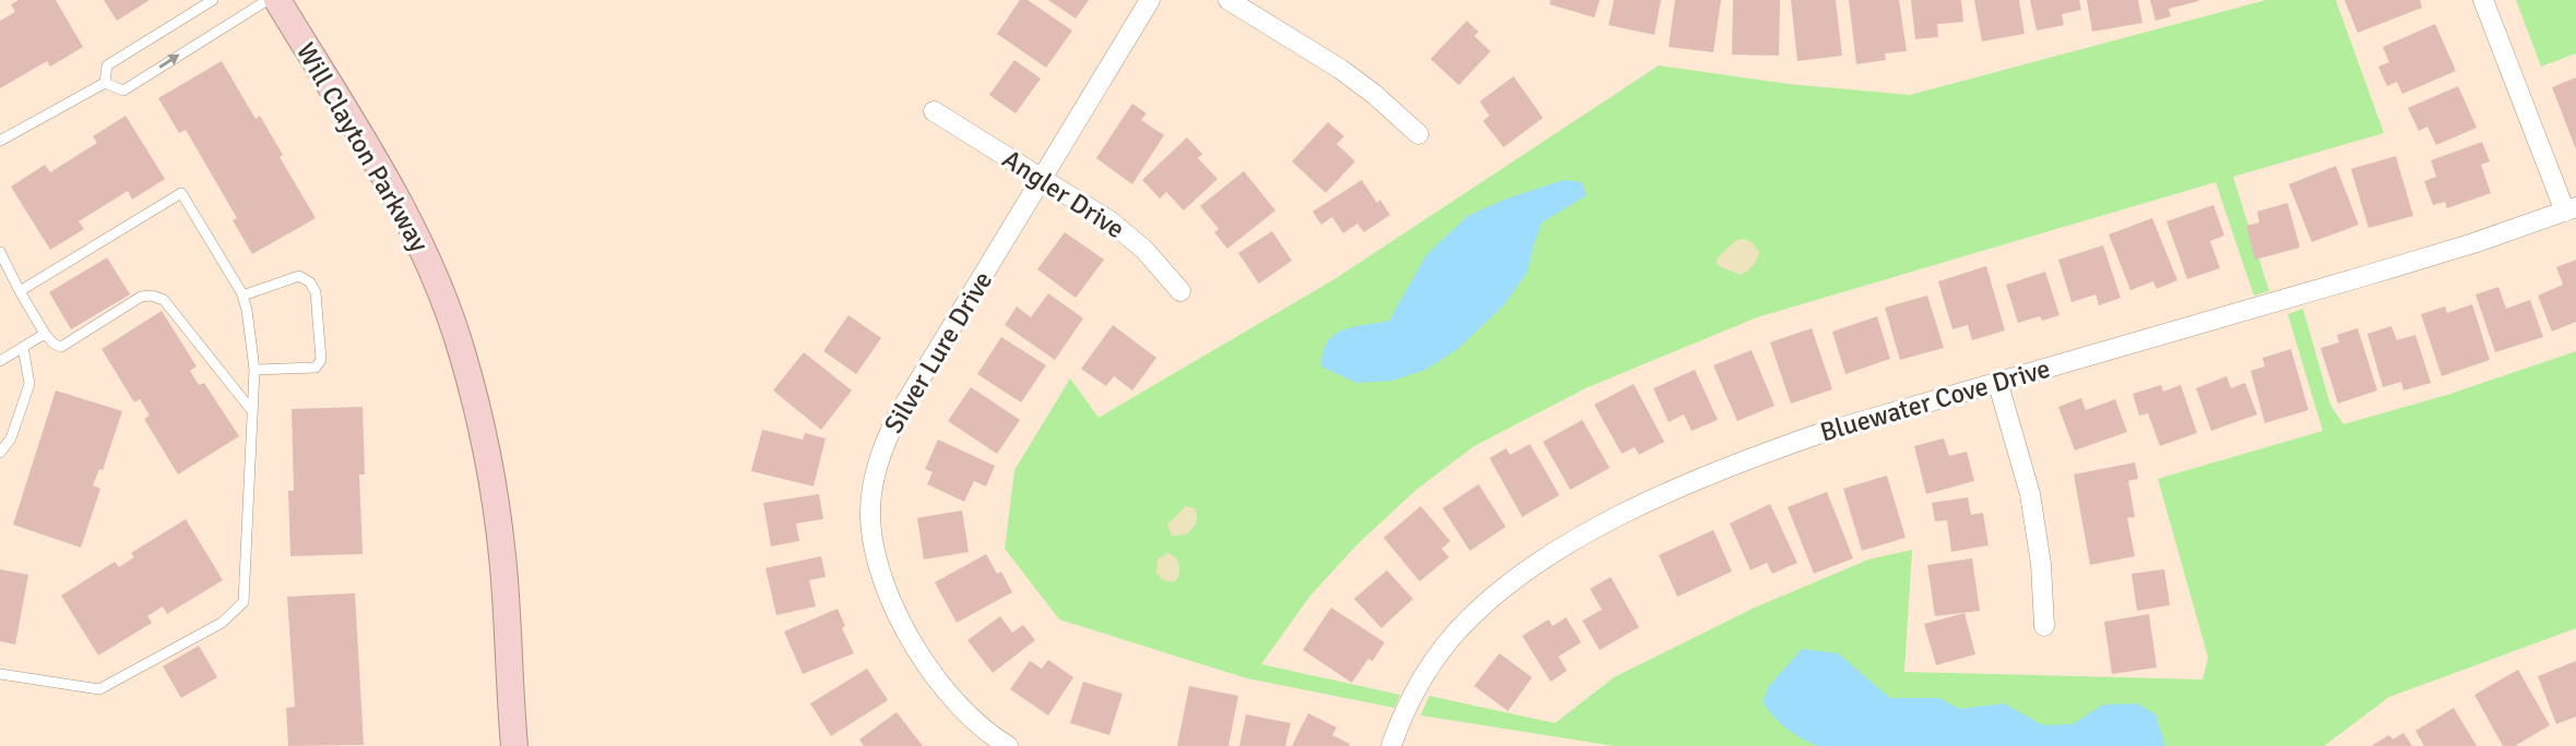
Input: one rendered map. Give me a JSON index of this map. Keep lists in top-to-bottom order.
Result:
{
  "streets": {
    "street": [
      "Will Clayton Parkway",
      "Angler Drive",
      "Silver Lure Drive",
      "Bluewater Cove Drive"
    ]
  },
  "crossings": [
    ["Angler Drive", "Silver Lure Drive"]
  ]
}
